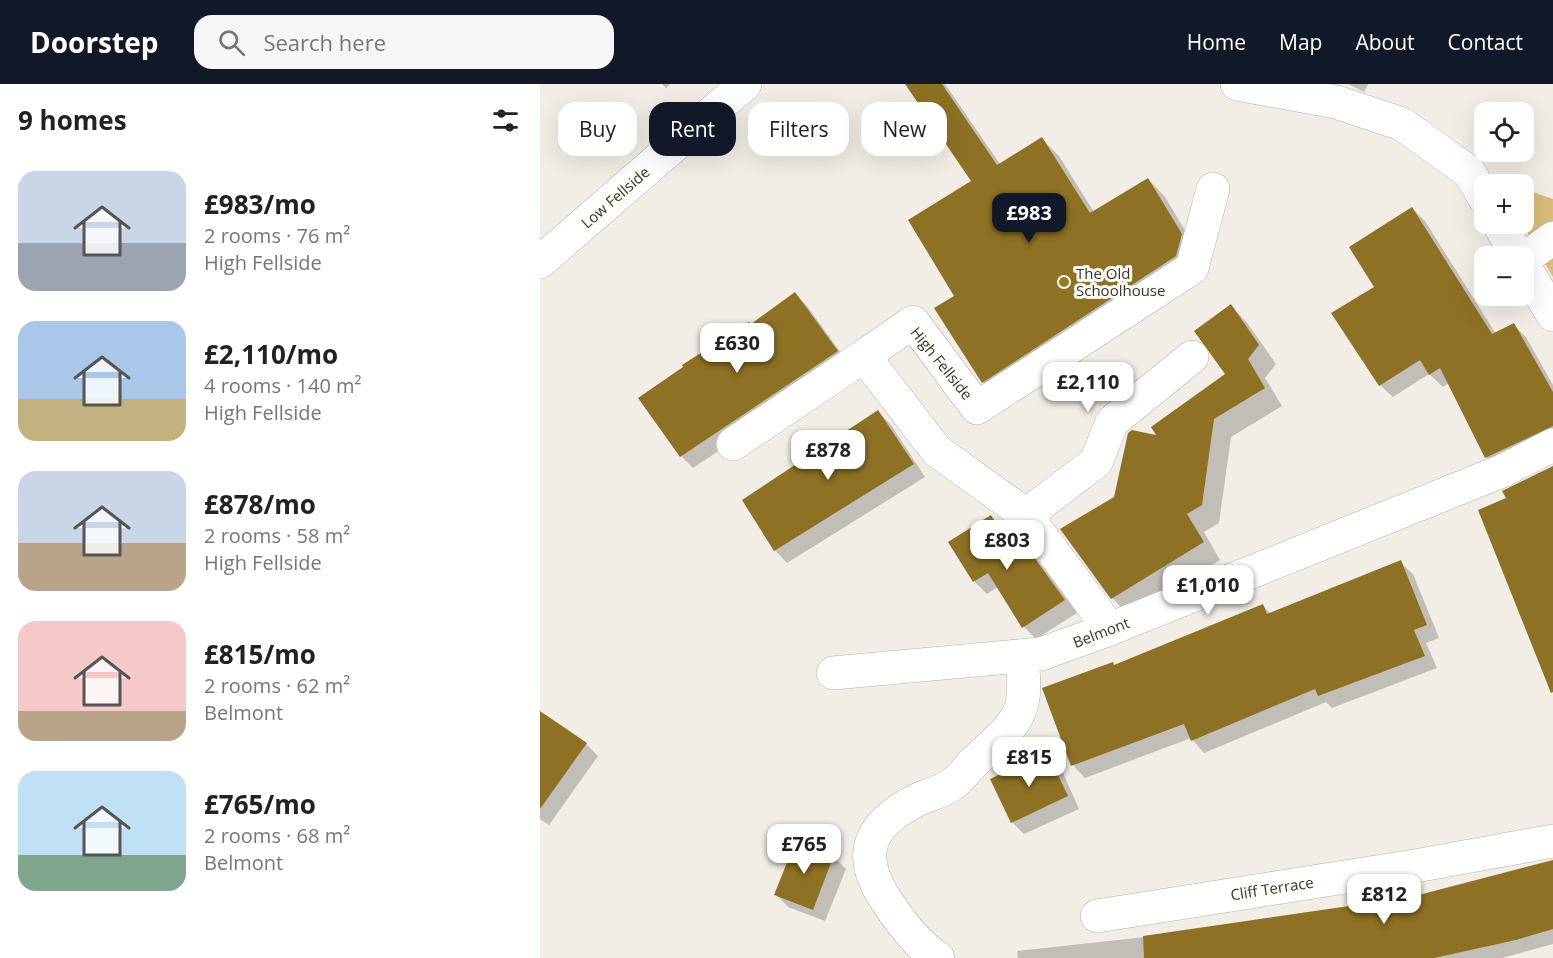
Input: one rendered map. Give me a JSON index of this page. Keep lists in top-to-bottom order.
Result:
{
  "streets": {
    "street": [
      "Low Fellside",
      "High Fellside",
      "Belmont",
      "Cliff Terrace"
    ]
  },
  "places": ["The Old Schoolhouse"],
  "page": {
    "header": "Doorstep",
    "search": "Search here",
    "nav": [
      "Home",
      "Map",
      "About",
      "Contact"
    ],
    "heading": "9 homes",
    "map_buttons": ["+", "−"],
    "chip": [
      "Buy",
      "Rent",
      "Filters",
      "New"
    ],
    "list": [
      {
        "name": "£983/mo",
        "note": "2 rooms · 76 m² · High Fellside"
      },
      {
        "name": "£2,110/mo",
        "note": "4 rooms · 140 m² · High Fellside"
      },
      {
        "name": "£878/mo",
        "note": "2 rooms · 58 m² · High Fellside"
      },
      {
        "name": "£815/mo",
        "note": "2 rooms · 62 m² · Belmont"
      },
      {
        "name": "£765/mo",
        "note": "2 rooms · 68 m² · Belmont"
      }
    ],
    "price": [
      "£983",
      "£630",
      "£2,110",
      "£878",
      "£803",
      "£1,010",
      "£815",
      "£765",
      "£812"
    ]
  }
}
